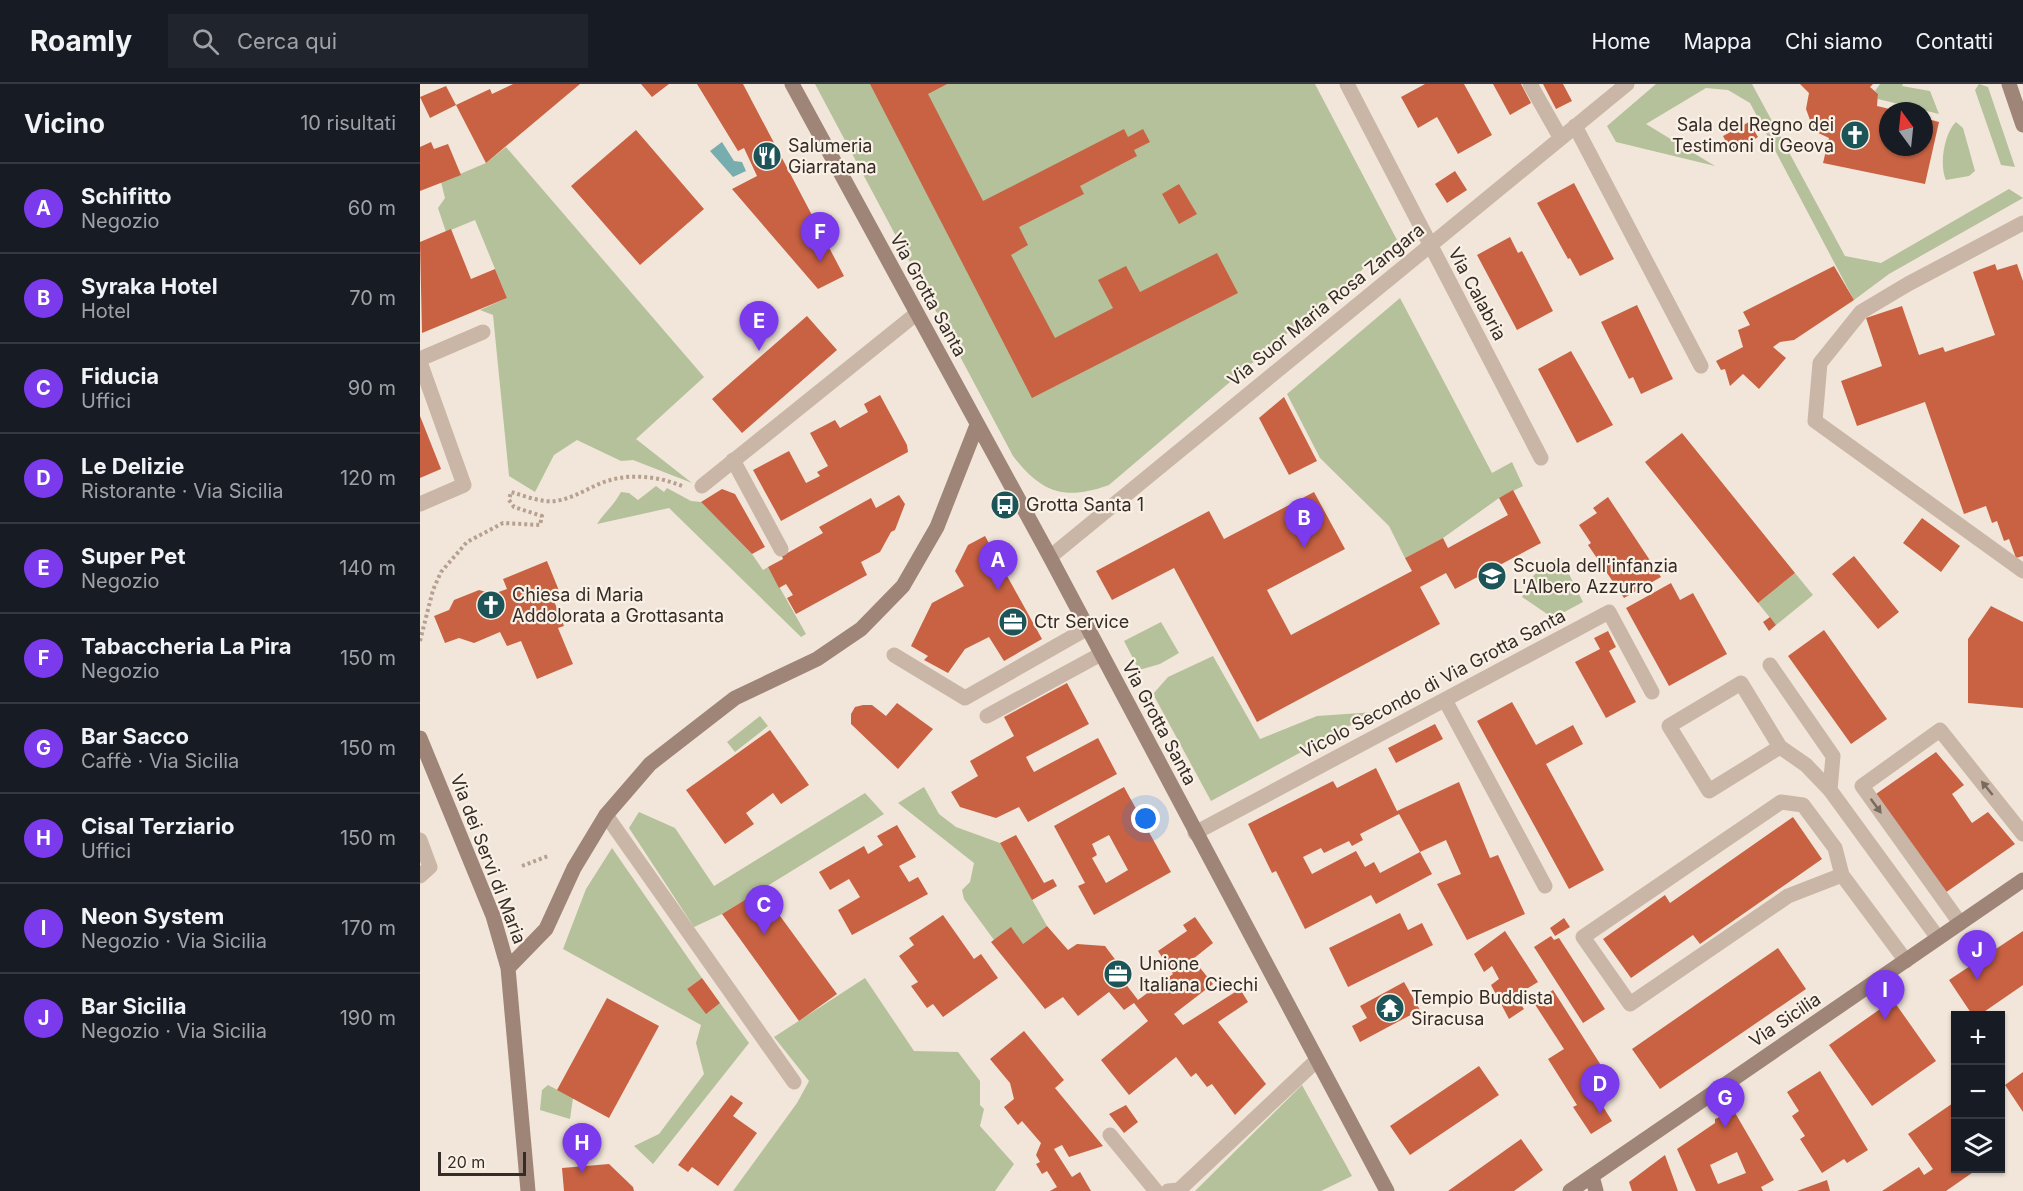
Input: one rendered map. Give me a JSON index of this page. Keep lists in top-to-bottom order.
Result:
{
  "streets": {
    "street": [
      "Via Calabria",
      "Via Grotta Santa",
      "Via Suor Maria Rosa Zangara",
      "Vicolo Secondo di Via Grotta Santa",
      "Via dei Servi di Maria",
      "Via Sicilia"
    ]
  },
  "crossings": [
    ["Via Calabria", "Via Suor Maria Rosa Zangara"],
    ["Via Grotta Santa", "Via Suor Maria Rosa Zangara"],
    ["Via Grotta Santa", "Vicolo Secondo di Via Grotta Santa"]
  ],
  "places": {
    "church": ["Sala del Regno dei Testimoni di Geova", "Chiesa di Maria Addolorata a Grottasanta"],
    "restaurant": ["Salumeria Giarratana"],
    "bus stop": ["Grotta Santa 1"],
    "school or university": ["Scuola dell'infanzia L'Albero Azzurro"],
    "office": ["Ctr Service", "Unione Italiana Ciechi"],
    "temple": ["Tempio Buddista Siracusa"]
  },
  "scale_bar": "20 m",
  "north": "top",
  "page": {
    "header": "Roamly",
    "search": "Cerca qui",
    "nav": [
      "Home",
      "Mappa",
      "Chi siamo",
      "Contatti"
    ],
    "heading": ["Vicino", "10 risultati"],
    "list": [
      {
        "mark": "A",
        "name": "Schifitto",
        "note": "Negozio",
        "value": "60 m"
      },
      {
        "mark": "B",
        "name": "Syraka Hotel",
        "note": "Hotel",
        "value": "70 m"
      },
      {
        "mark": "C",
        "name": "Fiducia",
        "note": "Uffici",
        "value": "90 m"
      },
      {
        "mark": "D",
        "name": "Le Delizie",
        "note": "Ristorante · Via Sicilia",
        "value": "120 m"
      },
      {
        "mark": "E",
        "name": "Super Pet",
        "note": "Negozio",
        "value": "140 m"
      },
      {
        "mark": "F",
        "name": "Tabaccheria La Pira",
        "note": "Negozio",
        "value": "150 m"
      },
      {
        "mark": "G",
        "name": "Bar Sacco",
        "note": "Caffè · Via Sicilia",
        "value": "150 m"
      },
      {
        "mark": "H",
        "name": "Cisal Terziario",
        "note": "Uffici",
        "value": "150 m"
      },
      {
        "mark": "I",
        "name": "Neon System",
        "note": "Negozio · Via Sicilia",
        "value": "170 m"
      },
      {
        "mark": "J",
        "name": "Bar Sicilia",
        "note": "Negozio · Via Sicilia",
        "value": "190 m"
      }
    ],
    "pins": [
      "F",
      "E",
      "B",
      "A",
      "C",
      "J",
      "I",
      "D",
      "G",
      "H"
    ],
    "map_buttons": ["+", "−"],
    "scale": "20 m"
  }
}
